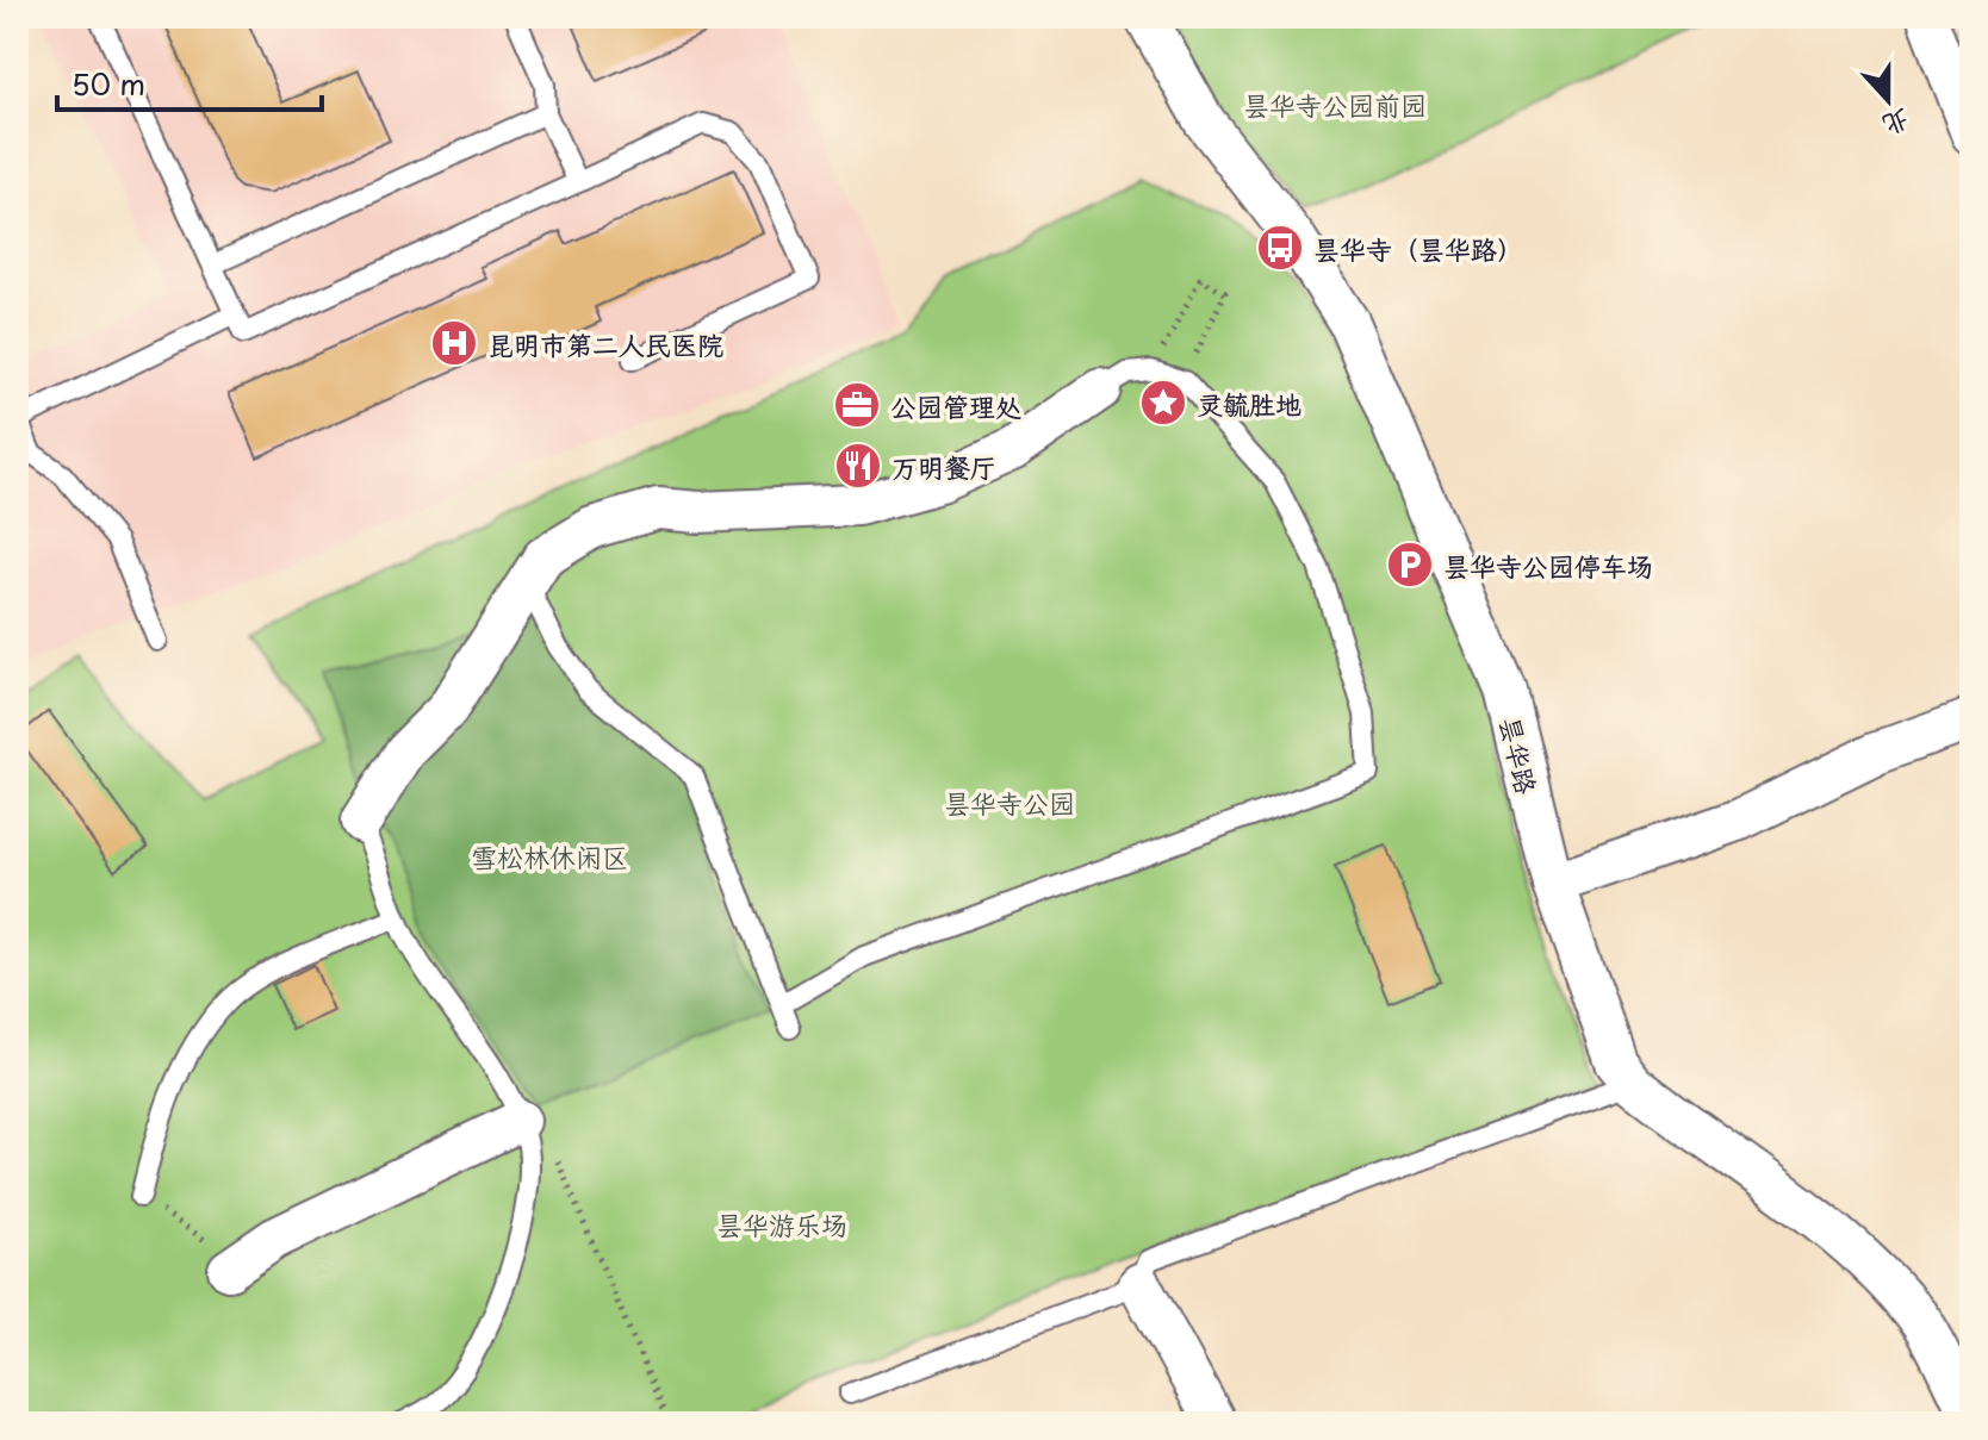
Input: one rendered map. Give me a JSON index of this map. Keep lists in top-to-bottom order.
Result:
{
  "streets": {
    "street": ["昙华路"]
  },
  "parks": [
    "昙华寺公园前园",
    "昙华寺公园",
    "雪松林休闲区",
    "昙华游乐场"
  ],
  "places": {
    "bus stop": ["昙华寺（昙华路）"],
    "hospital": ["昆明市第二人民医院"],
    "place": ["灵毓胜地"],
    "office": ["公园管理处"],
    "restaurant": ["万明餐厅"],
    "parking": ["昙华寺公园停车场"]
  },
  "scale_bar": "50 m",
  "north": "bottom"
}
